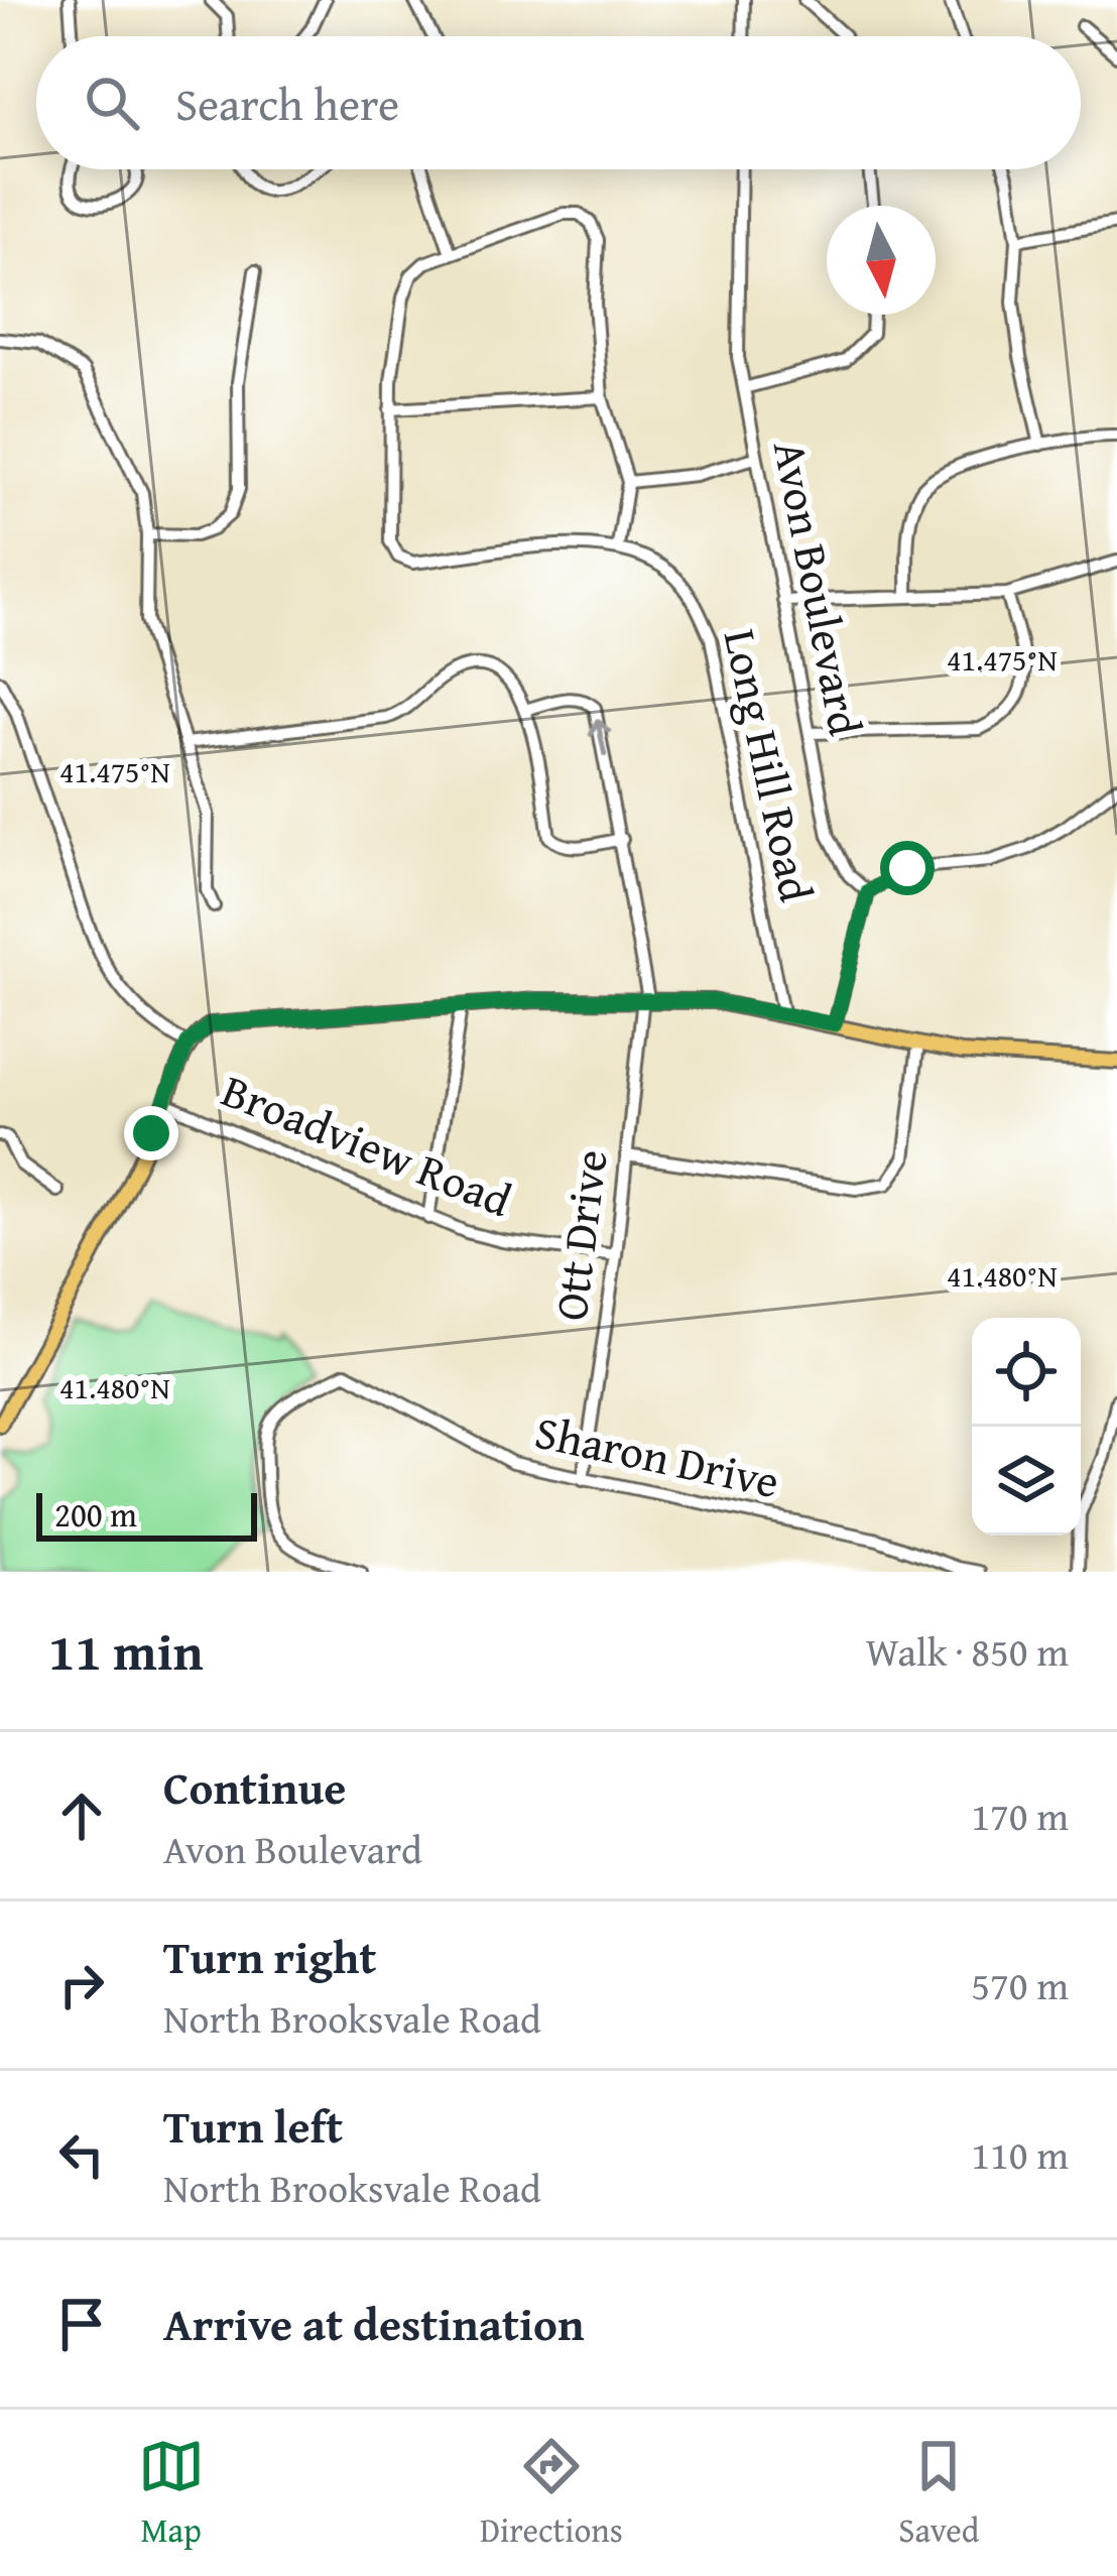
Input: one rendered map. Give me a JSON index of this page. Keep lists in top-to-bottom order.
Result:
{
  "streets": {
    "street": [
      "Avon Boulevard",
      "Long Hill Road",
      "Broadview Road",
      "Ott Drive",
      "Sharon Drive"
    ]
  },
  "crossings": [
    ["Broadview Road", "Ott Drive"],
    ["Ott Drive", "Sharon Drive"]
  ],
  "scale_bar": "200 m",
  "north": "bottom",
  "page": {
    "search": "Search here",
    "scale": "200 m",
    "heading": ["11 min", "Walk · 850 m"],
    "list": [
      ["Continue", "Avon Boulevard", "170 m"],
      ["Turn right", "North Brooksvale Road", "570 m"],
      ["Turn left", "North Brooksvale Road", "110 m"],
      "Arrive at destination"
    ],
    "nav": ["Map", "Directions", "Saved"]
  },
  "coordinates": ["41.475°N", "41.480°N"]
}
